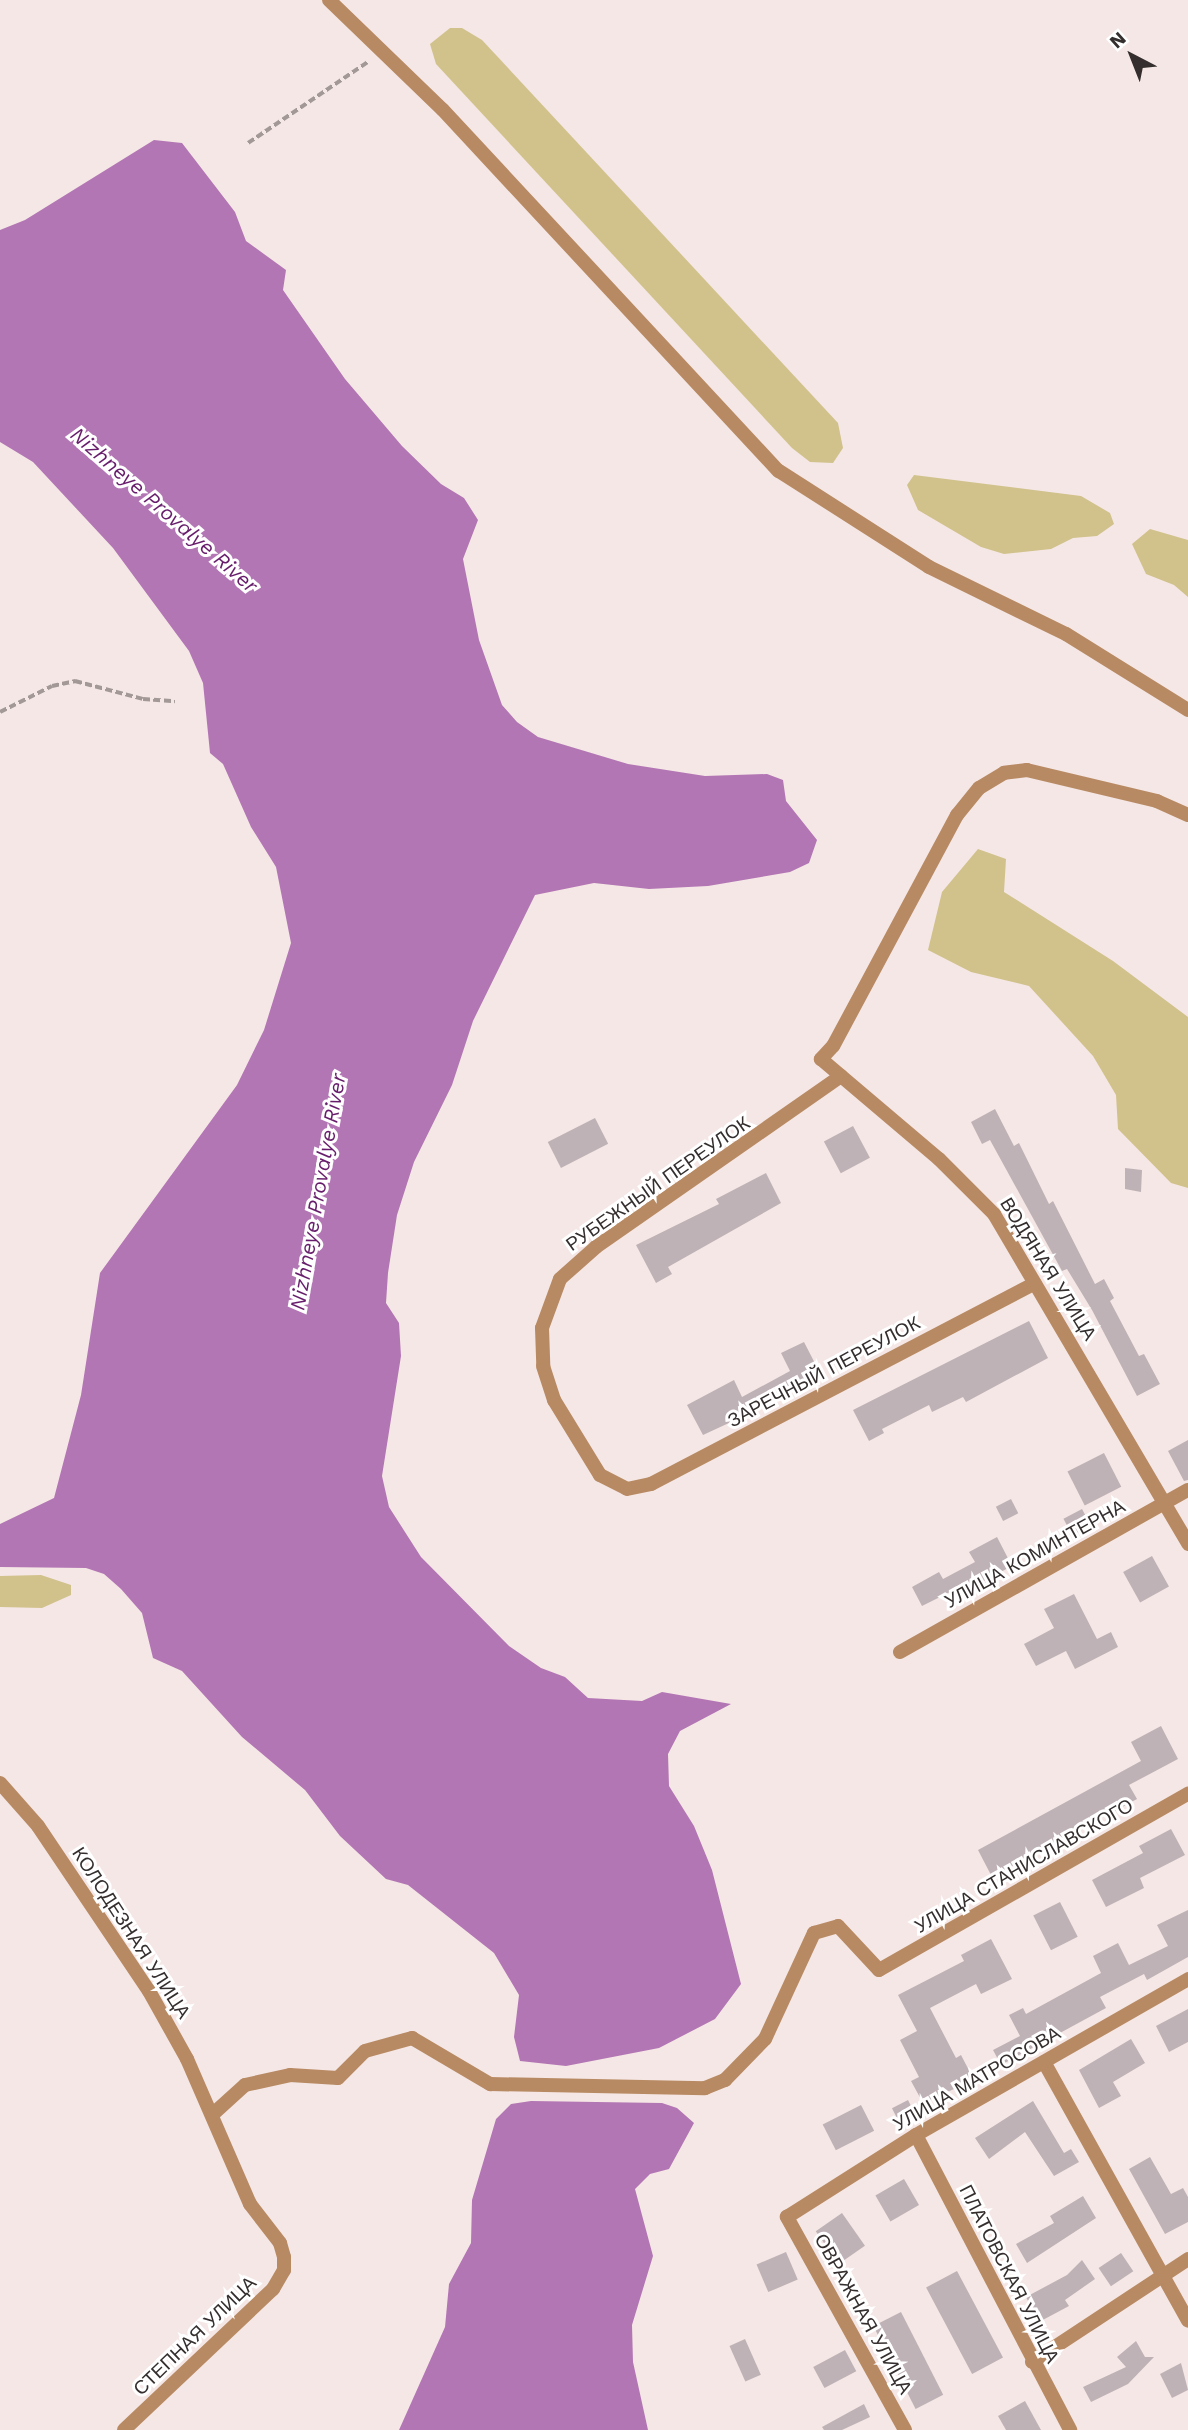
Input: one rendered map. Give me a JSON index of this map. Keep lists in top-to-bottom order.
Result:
{
  "streets": {
    "street": [
      "РУБЕЖНЫЙ ПЕРЕУЛОК",
      "ВОДЯНАЯ УЛИЦА",
      "ЗАРЕЧНЫЙ ПЕРЕУЛОК",
      "УЛИЦА КОМИНТЕРНА",
      "УЛИЦА СТАНИСЛАВСКОГО",
      "КОЛОДЕЗНАЯ УЛИЦА",
      "УЛИЦА МАТРОСОВА",
      "ПЛАТОВСКАЯ УЛИЦА",
      "ОВРАЖНАЯ УЛИЦА",
      "СТЕПНАЯ УЛИЦА"
    ]
  },
  "crossings": [
    ["РУБЕЖНЫЙ ПЕРЕУЛОК", "ВОДЯНАЯ УЛИЦА"],
    ["РУБЕЖНЫЙ ПЕРЕУЛОК", "ЗАРЕЧНЫЙ ПЕРЕУЛОК"],
    ["ВОДЯНАЯ УЛИЦА", "ЗАРЕЧНЫЙ ПЕРЕУЛОК"],
    ["ВОДЯНАЯ УЛИЦА", "УЛИЦА КОМИНТЕРНА"],
    ["УЛИЦА СТАНИСЛАВСКОГО", "КОЛОДЕЗНАЯ УЛИЦА"],
    ["УЛИЦА СТАНИСЛАВСКОГО", "СТЕПНАЯ УЛИЦА"],
    ["КОЛОДЕЗНАЯ УЛИЦА", "СТЕПНАЯ УЛИЦА"],
    ["УЛИЦА МАТРОСОВА", "ПЛАТОВСКАЯ УЛИЦА"],
    ["УЛИЦА МАТРОСОВА", "ОВРАЖНАЯ УЛИЦА"]
  ],
  "water": ["Nizhneye Provalye River"],
  "north": "top left"
}
